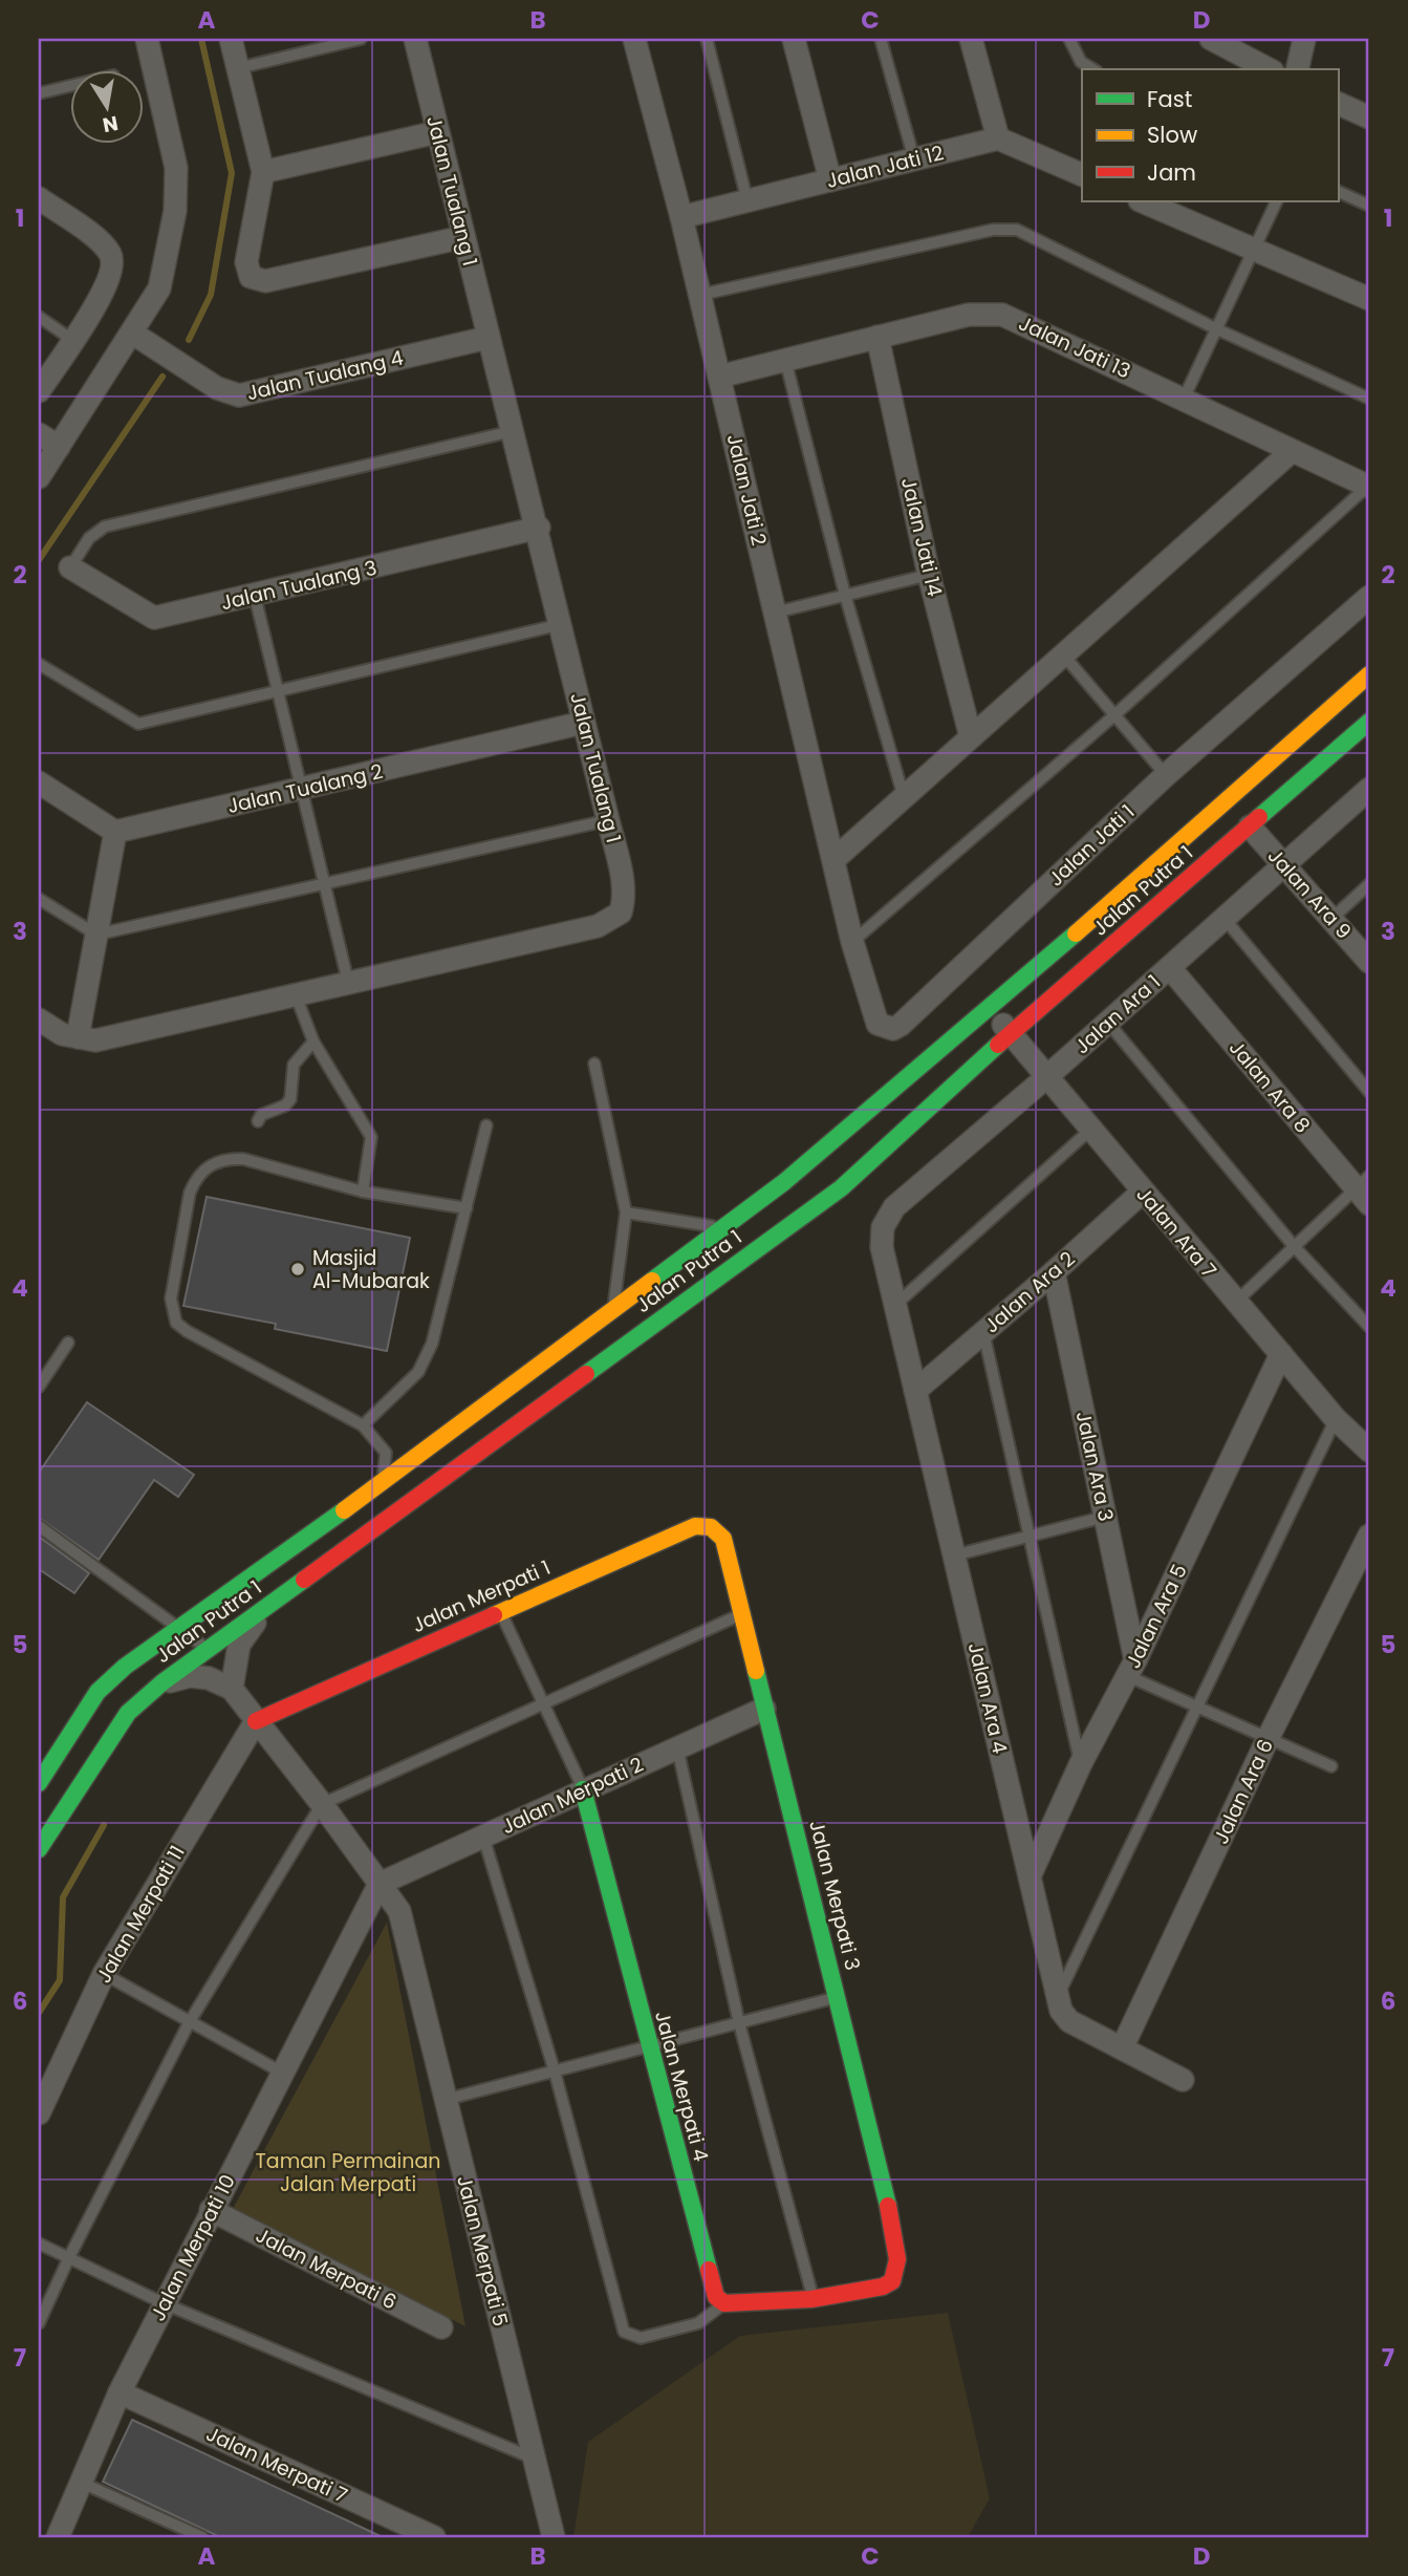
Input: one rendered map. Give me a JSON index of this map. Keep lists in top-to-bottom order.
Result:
{
  "streets": {
    "main road": [
      "Jalan Putra 1",
      "Jalan Merpati 1",
      "Jalan Merpati 3",
      "Jalan Merpati 4"
    ],
    "street": [
      "Jalan Jati 12",
      "Jalan Tualang 1",
      "Jalan Jati 13",
      "Jalan Tualang 4",
      "Jalan Jati 2",
      "Jalan Jati 14",
      "Jalan Tualang 3",
      "Jalan Tualang 2",
      "Jalan Jati 1",
      "Jalan Ara 9",
      "Jalan Ara 1",
      "Jalan Ara 8",
      "Jalan Ara 7",
      "Jalan Ara 2",
      "Jalan Ara 3",
      "Jalan Ara 5",
      "Jalan Ara 4",
      "Jalan Ara 6",
      "Jalan Merpati 2",
      "Jalan Merpati 11",
      "Jalan Merpati 10",
      "Jalan Merpati 5",
      "Jalan Merpati 6",
      "Jalan Merpati 7"
    ]
  },
  "crossings": [
    ["Jalan Jati 12", "Jalan Jati 2"],
    ["Jalan Tualang 1", "Jalan Tualang 4"],
    ["Jalan Tualang 1", "Jalan Tualang 3"],
    ["Jalan Tualang 1", "Jalan Tualang 2"],
    ["Jalan Jati 13", "Jalan Jati 2"],
    ["Jalan Jati 13", "Jalan Jati 14"],
    ["Jalan Jati 2", "Jalan Jati 1"],
    ["Jalan Putra 1", "Jalan Ara 9"],
    ["Jalan Putra 1", "Jalan Ara 7"],
    ["Jalan Ara 9", "Jalan Ara 1"],
    ["Jalan Ara 1", "Jalan Ara 8"],
    ["Jalan Ara 1", "Jalan Ara 7"],
    ["Jalan Ara 1", "Jalan Ara 4"],
    ["Jalan Ara 7", "Jalan Ara 2"],
    ["Jalan Ara 7", "Jalan Ara 5"],
    ["Jalan Ara 2", "Jalan Ara 3"],
    ["Jalan Ara 2", "Jalan Ara 4"],
    ["Jalan Ara 3", "Jalan Ara 5"],
    ["Jalan Merpati 1", "Jalan Merpati 3"],
    ["Jalan Merpati 1", "Jalan Merpati 11"],
    ["Jalan Merpati 1", "Jalan Merpati 5"],
    ["Jalan Ara 5", "Jalan Ara 4"],
    ["Jalan Ara 4", "Jalan Ara 6"],
    ["Jalan Merpati 2", "Jalan Merpati 3"],
    ["Jalan Merpati 2", "Jalan Merpati 4"],
    ["Jalan Merpati 2", "Jalan Merpati 10"],
    ["Jalan Merpati 2", "Jalan Merpati 5"],
    ["Jalan Merpati 11", "Jalan Merpati 5"],
    ["Jalan Merpati 10", "Jalan Merpati 5"],
    ["Jalan Merpati 10", "Jalan Merpati 6"],
    ["Jalan Merpati 10", "Jalan Merpati 7"]
  ],
  "parks": ["Taman Permainan Jalan Merpati"],
  "places": ["Masjid Al-Mubarak"],
  "legend": ["Fast", "Slow", "Jam"],
  "north": "bottom",
  "grid": {
    "columns": [
      "A",
      "B",
      "C",
      "D"
    ],
    "rows": [
      "1",
      "2",
      "3",
      "4",
      "5",
      "6",
      "7"
    ]
  }
}
